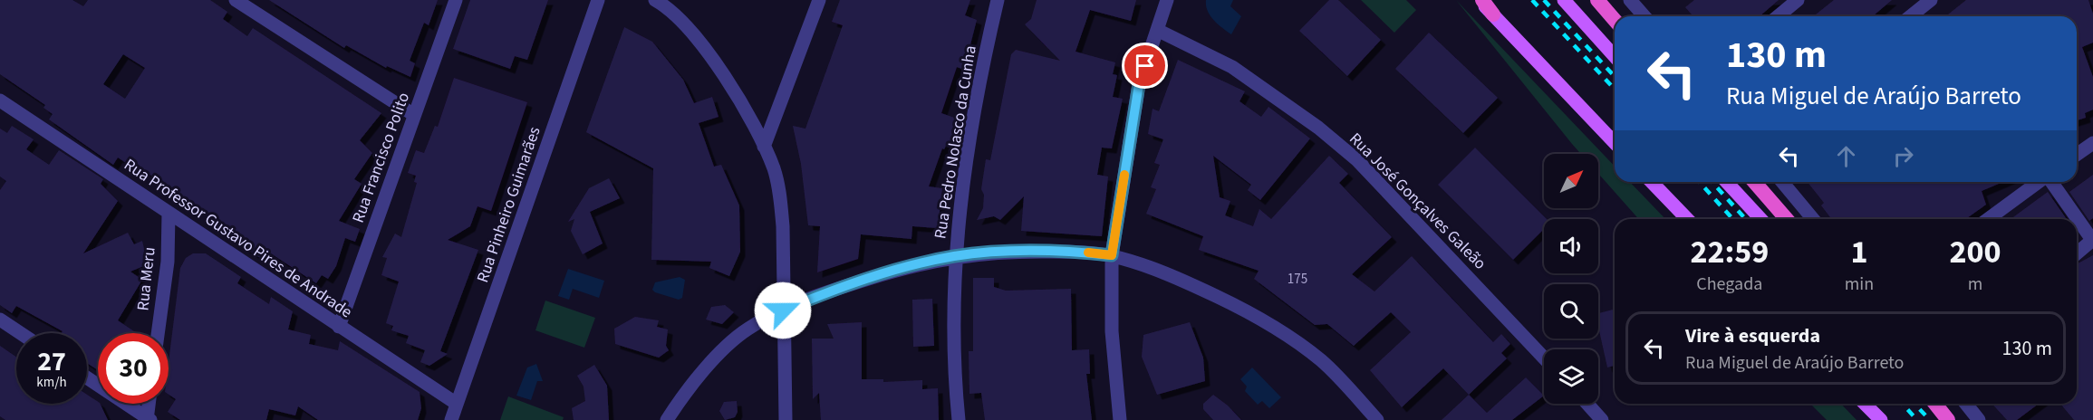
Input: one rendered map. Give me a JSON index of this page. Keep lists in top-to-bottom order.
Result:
{
  "streets": {
    "street": [
      "Rua Pedro Nolasco da Cunha",
      "Rua Francisco Polito",
      "Rua José Gonçalves Galeão",
      "Rua Pinheiro Guimarães",
      "Rua Professor Gustavo Pires de Andrade",
      "Rua Meru"
    ]
  },
  "crossings": [
    ["Rua Francisco Polito", "Rua Professor Gustavo Pires de Andrade"],
    ["Rua Pinheiro Guimarães", "Rua Professor Gustavo Pires de Andrade"],
    ["Rua Professor Gustavo Pires de Andrade", "Rua Meru"]
  ],
  "house_numbers": ["175"],
  "north": "top right",
  "page": {
    "turn": ["130 m", "Rua Miguel de Araújo Barreto"],
    "eta": [
      "22:59",
      "Chegada",
      "1",
      "min",
      "200",
      "m"
    ],
    "list": [
      {
        "name": "Vire à esquerda",
        "note": "Rua Miguel de Araújo Barreto",
        "value": "130 m"
      }
    ],
    "speed": "27 km/h",
    "limit": "30"
  }
}
